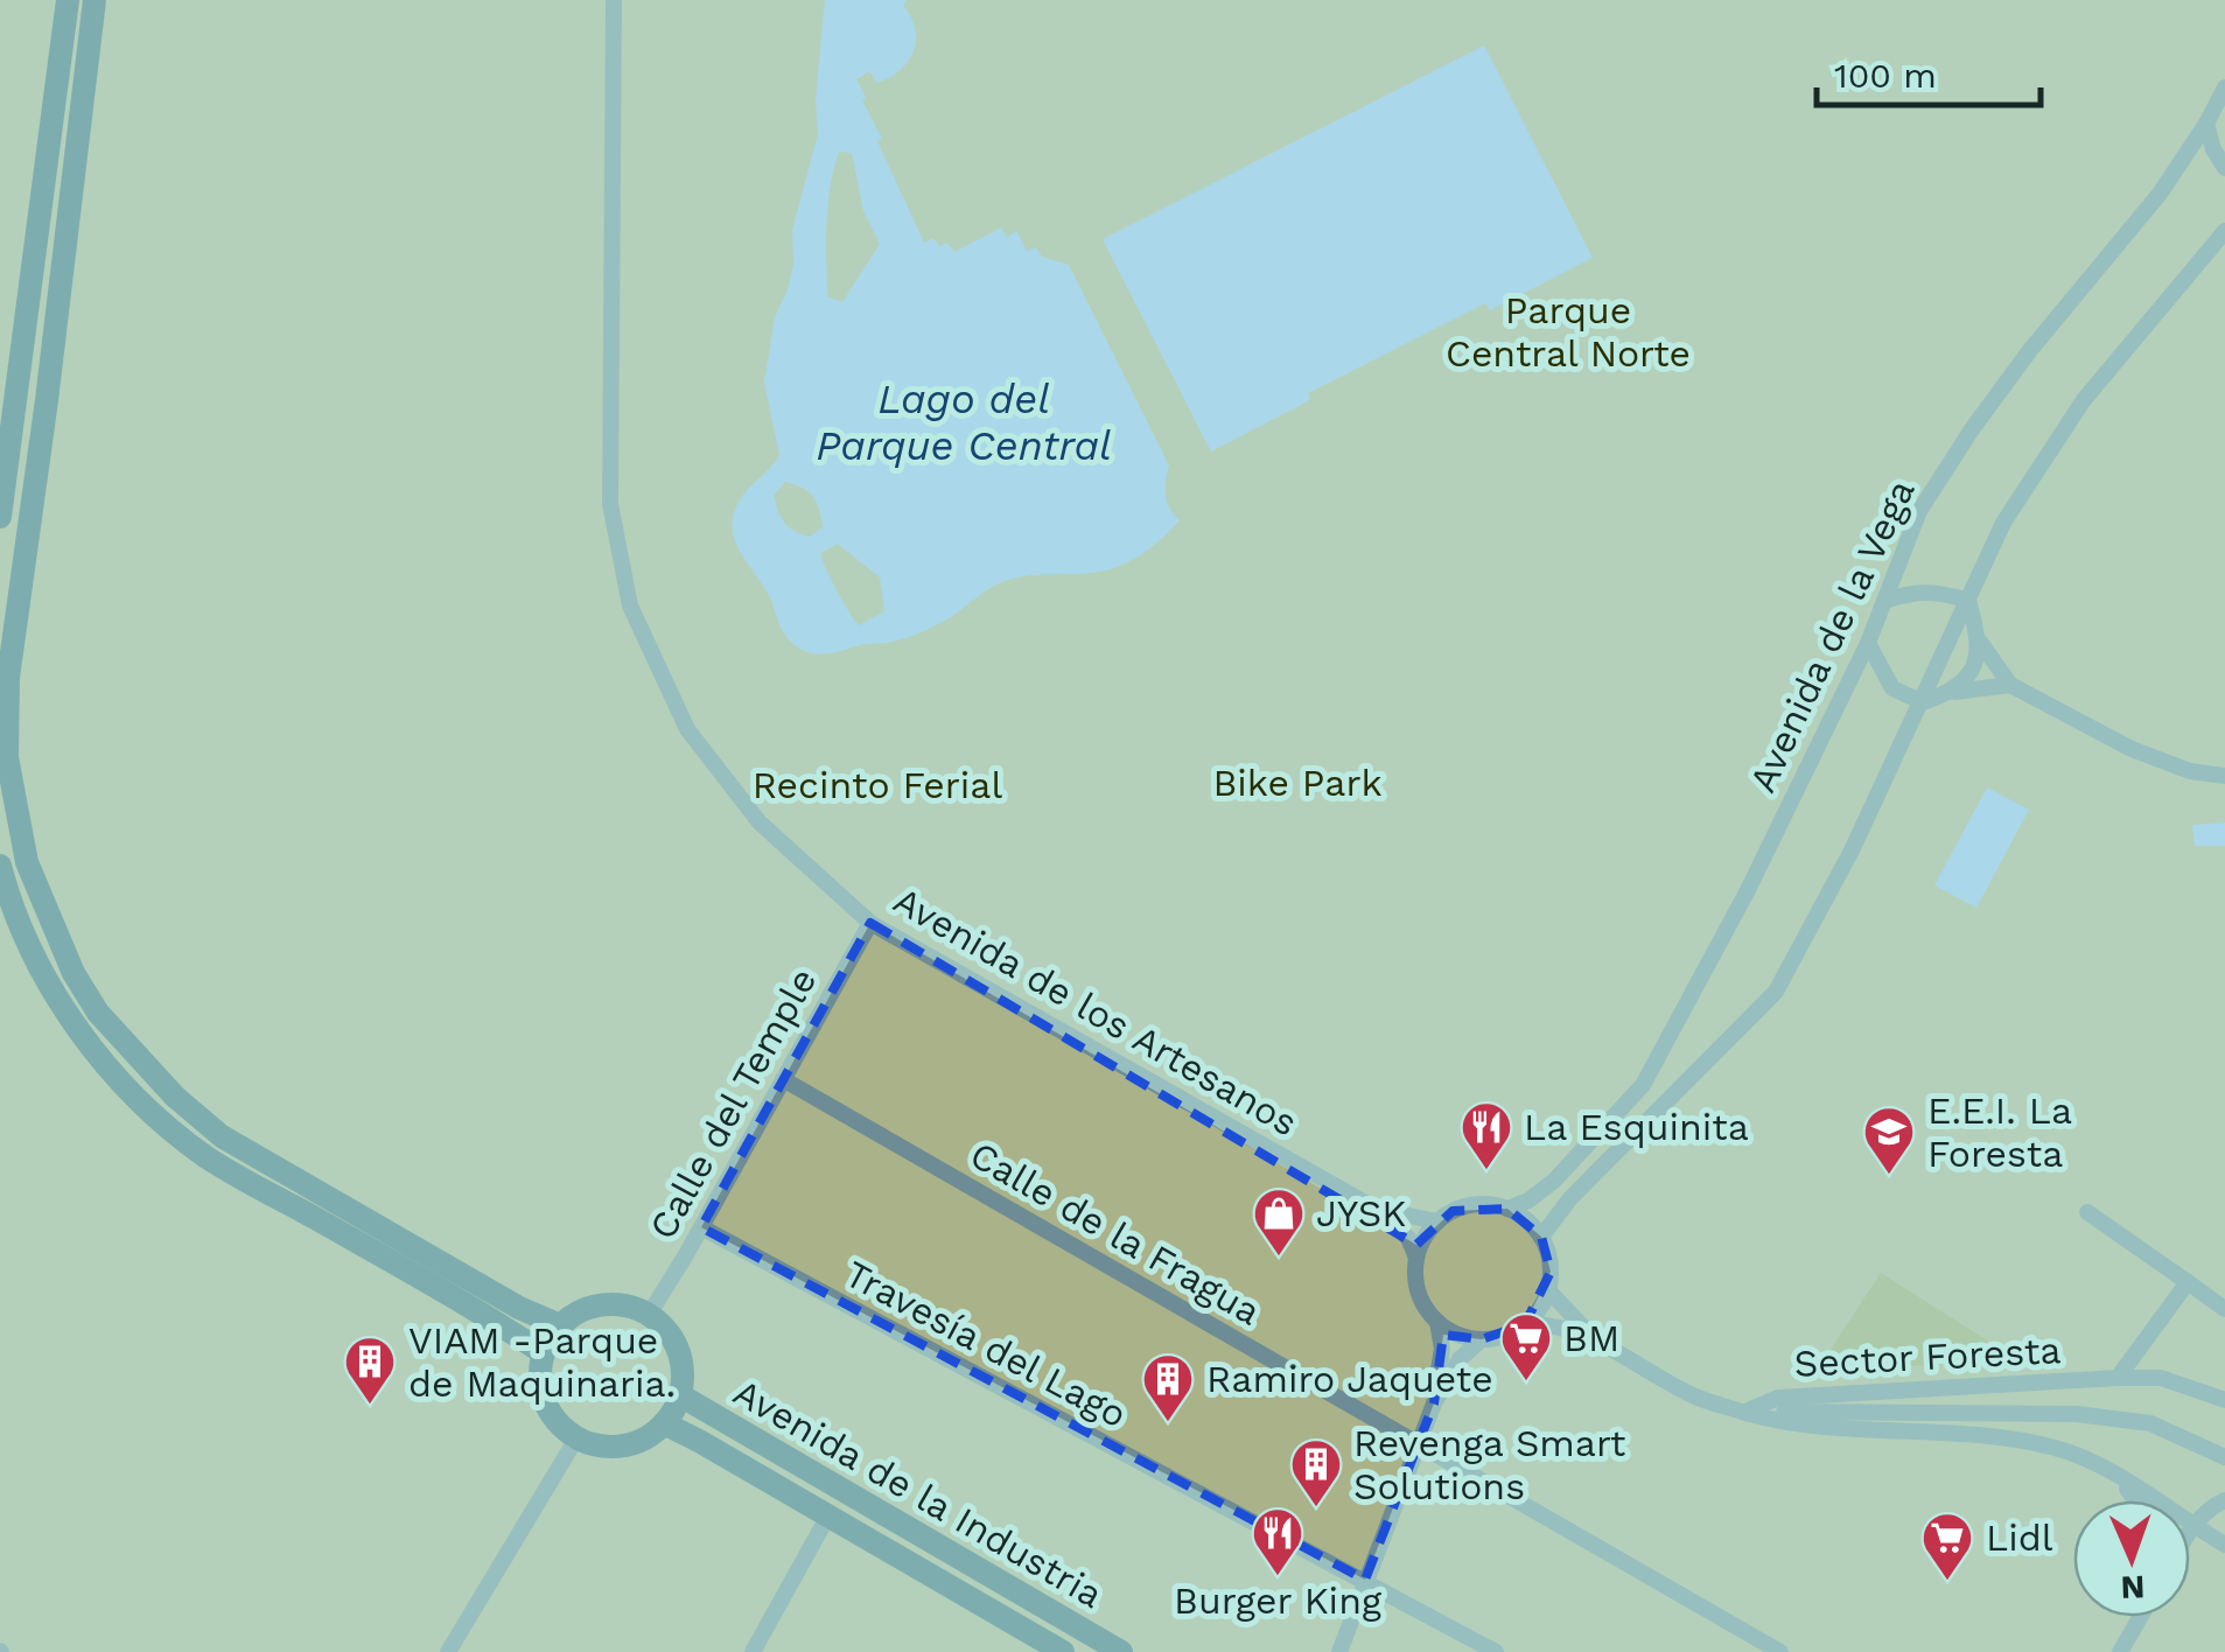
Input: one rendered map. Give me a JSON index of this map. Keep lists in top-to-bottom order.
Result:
{
  "streets": {
    "street": [
      "Avenida de la Vega",
      "Avenida de los Artesanos",
      "Calle del Temple",
      "Calle de la Fragua",
      "Travesía del Lago",
      "Sector Foresta",
      "Avenida de la Industria"
    ]
  },
  "crossings": [
    ["Avenida de la Vega", "Avenida de los Artesanos"],
    ["Avenida de los Artesanos", "Calle del Temple"],
    ["Calle del Temple", "Calle de la Fragua"],
    ["Calle del Temple", "Travesía del Lago"],
    ["Calle del Temple", "Avenida de la Industria"]
  ],
  "water": ["Lago del Parque Central"],
  "parks": ["Parque Central Norte", "Bike Park", "Recinto Ferial"],
  "places": {
    "restaurant": ["La Esquinita", "Burger King"],
    "school or university": ["E.E.I. La Foresta"],
    "shop": ["JYSK"],
    "supermarket": ["BM", "Lidl"],
    "building": ["VIAM -Parque de Maquinaria.", "Ramiro Jaquete", "Revenga Smart Solutions"]
  },
  "scale_bar": "100 m",
  "north": "bottom"
}
